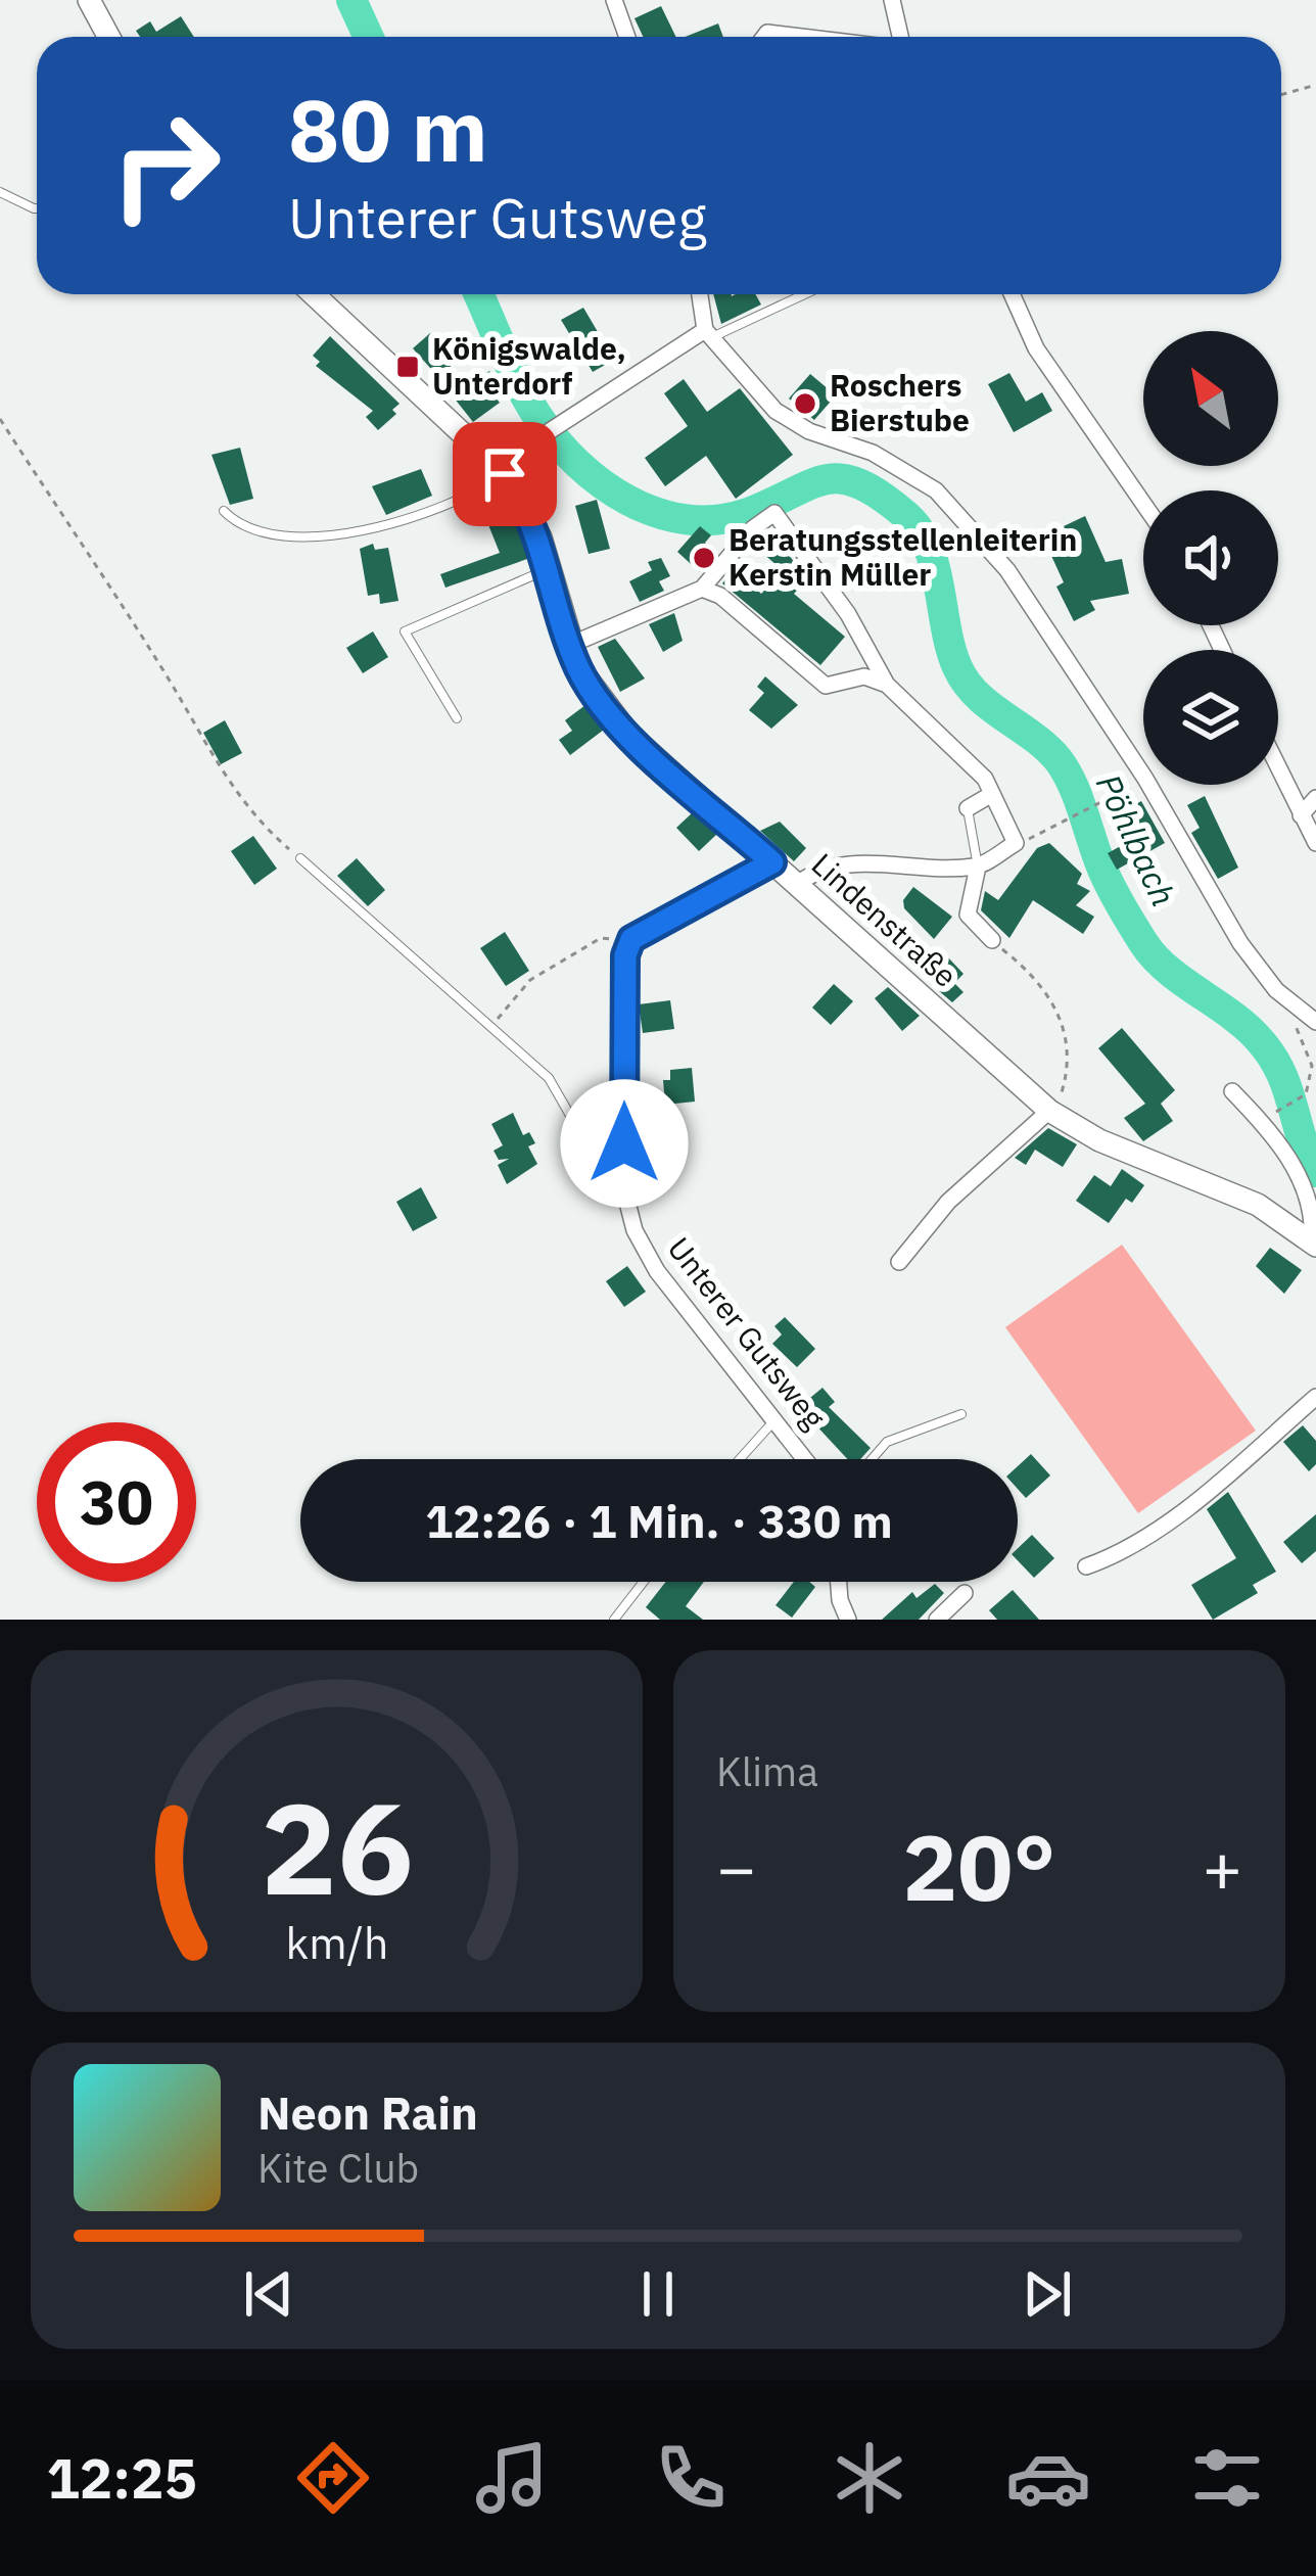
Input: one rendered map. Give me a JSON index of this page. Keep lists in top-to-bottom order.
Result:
{
  "streets": {
    "main road": ["Lindenstraße"],
    "street": ["Unterer Gutsweg"]
  },
  "water": ["Pöhlbach"],
  "places": {
    "transit": ["Königswalde, Unterdorf"],
    "other": ["Roschers Bierstube", "Beratungsstellenleiterin Kerstin Müller"]
  },
  "north": "top left",
  "page": {
    "turn": ["80 m", "Unterer Gutsweg"],
    "limit": "30",
    "trip": "12:26 · 1 Min. · 330 m",
    "tile": "Klima",
    "heat": ["−", "20°", "+"],
    "song": ["Neon Rain", "Kite Club"],
    "tabs": "12:25",
    "gauge": ["26", "km/h"]
  }
}
